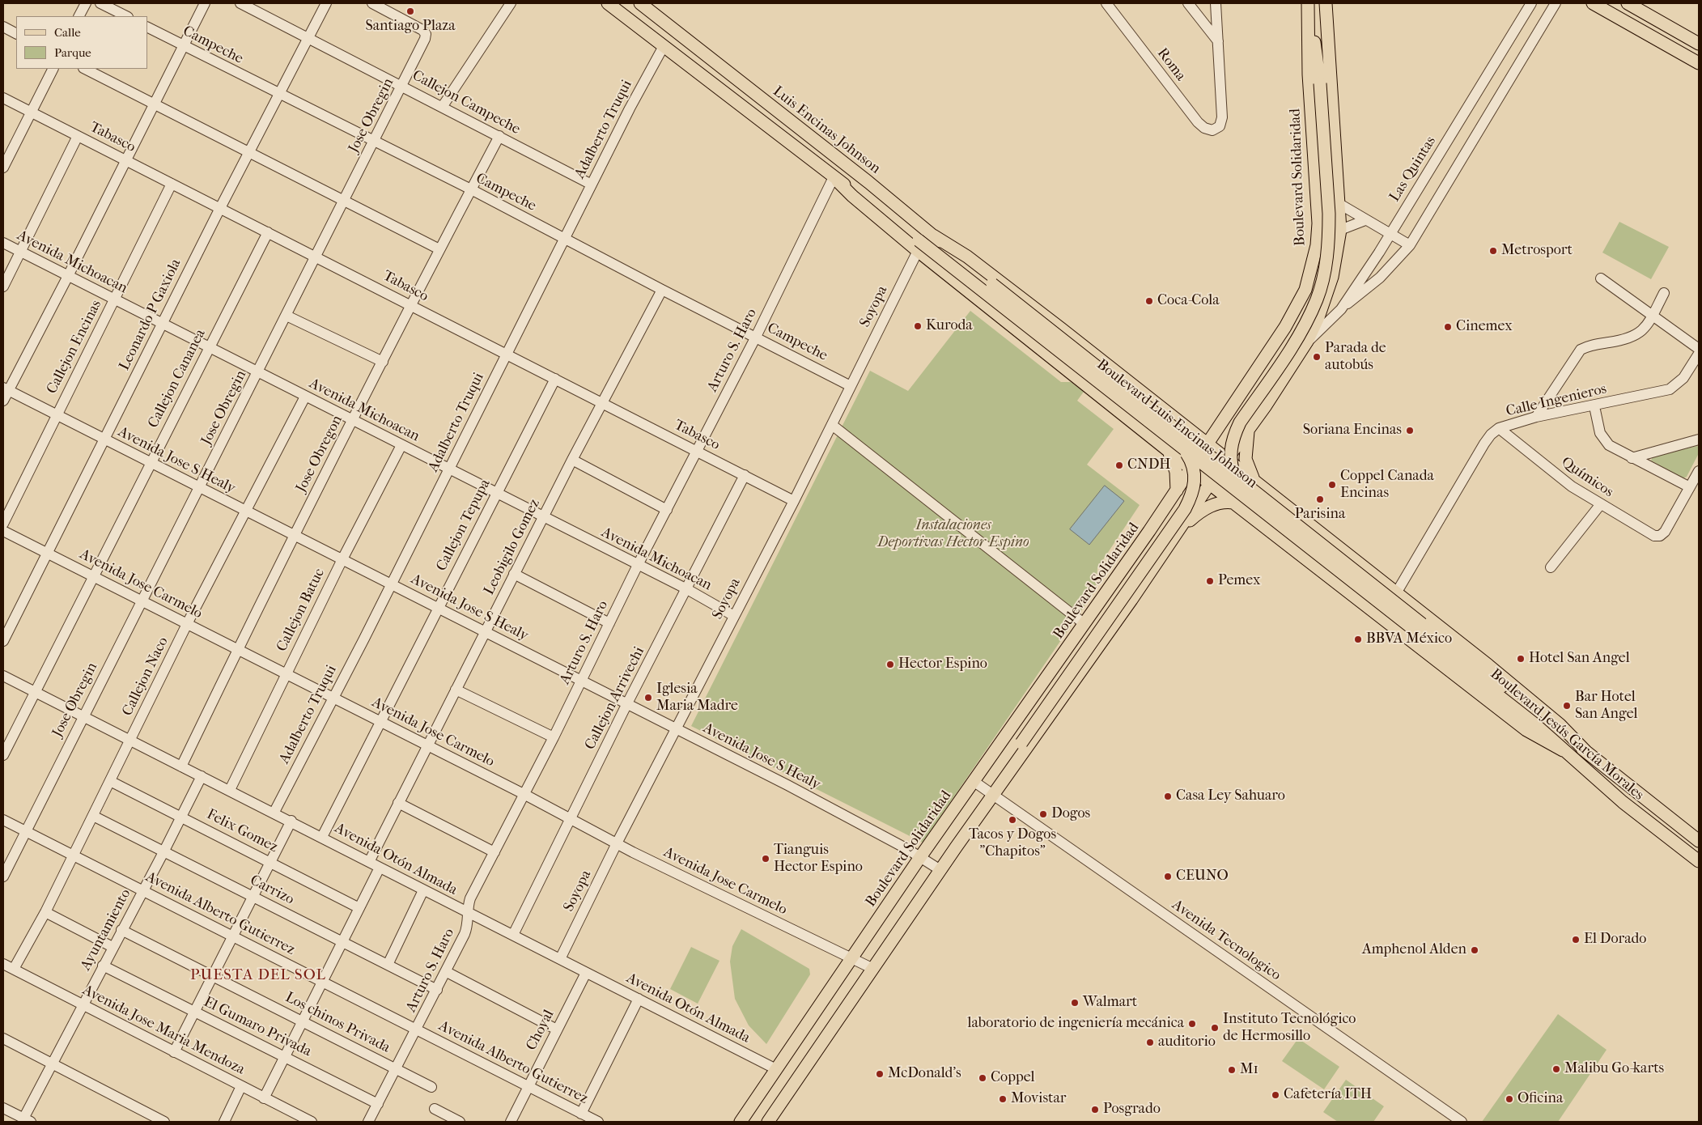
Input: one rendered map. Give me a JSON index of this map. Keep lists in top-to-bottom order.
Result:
{
  "streets": {
    "main road": [
      "Luis Encinas Johnson",
      "Boulevard Solidaridad",
      "Boulevard Luis Encinas Johnson",
      "Boulevard Jesús García Morales"
    ],
    "street": [
      "Campeche",
      "Roma",
      "Callejon Campeche",
      "Jose Obregin",
      "Adalberto Truqui",
      "Tabasco",
      "Las Quintas",
      "Avenida Michoacan",
      "Soyopa",
      "Leonardo P Gaxiola",
      "Callejon Encinas",
      "Arturo S. Haro",
      "Callejon Cananea",
      "Calle Ingenieros",
      "Jose Obregon",
      "Avenida Jose S Healy",
      "Químicos",
      "Callejon Tepupa",
      "Leobigilo Gomez",
      "Avenida Jose Carmelo",
      "Callejon Batuc",
      "Callejon Naco",
      "Callejon Arrivechi",
      "Felix Gomez",
      "Avenida Otón Almada",
      "Carrizo",
      "Avenida Alberto Gutierrez",
      "Ayuntamiento",
      "Avenida Tecnologico",
      "Los chinos Privada",
      "El Gumaro Privada",
      "Avenida Jose Maria Mendoza",
      "Choyal"
    ]
  },
  "crossings": [
    ["Campeche", "Jose Obregin"],
    ["Campeche", "Adalberto Truqui"],
    ["Campeche", "Soyopa"],
    ["Campeche", "Leonardo P Gaxiola"],
    ["Campeche", "Arturo S. Haro"],
    ["Campeche", "Jose Obregon"],
    ["Campeche", "Leobigilo Gomez"],
    ["Callejon Campeche", "Jose Obregin"],
    ["Callejon Campeche", "Adalberto Truqui"],
    ["Callejon Campeche", "Leonardo P Gaxiola"],
    ["Callejon Campeche", "Jose Obregon"],
    ["Jose Obregin", "Tabasco"],
    ["Jose Obregin", "Avenida Michoacan"],
    ["Jose Obregin", "Avenida Jose S Healy"],
    ["Jose Obregin", "Avenida Jose Carmelo"],
    ["Jose Obregin", "Avenida Otón Almada"],
    ["Jose Obregin", "Avenida Alberto Gutierrez"],
    ["Adalberto Truqui", "Tabasco"],
    ["Adalberto Truqui", "Avenida Michoacan"],
    ["Adalberto Truqui", "Avenida Jose S Healy"],
    ["Adalberto Truqui", "Avenida Jose Carmelo"],
    ["Adalberto Truqui", "Avenida Otón Almada"],
    ["Luis Encinas Johnson", "Boulevard Luis Encinas Johnson"],
    ["Tabasco", "Soyopa"],
    ["Tabasco", "Leonardo P Gaxiola"],
    ["Tabasco", "Callejon Encinas"],
    ["Tabasco", "Arturo S. Haro"],
    ["Tabasco", "Callejon Cananea"],
    ["Tabasco", "Jose Obregon"],
    ["Tabasco", "Callejon Tepupa"],
    ["Tabasco", "Leobigilo Gomez"],
    ["Tabasco", "Callejon Arrivechi"],
    ["Boulevard Solidaridad", "Avenida Jose S Healy"],
    ["Boulevard Solidaridad", "Avenida Jose Carmelo"],
    ["Boulevard Solidaridad", "Avenida Otón Almada"],
    ["Boulevard Solidaridad", "Avenida Tecnologico"],
    ["Avenida Michoacan", "Soyopa"],
    ["Avenida Michoacan", "Leonardo P Gaxiola"],
    ["Avenida Michoacan", "Callejon Encinas"],
    ["Avenida Michoacan", "Arturo S. Haro"],
    ["Avenida Michoacan", "Callejon Cananea"],
    ["Avenida Michoacan", "Jose Obregon"],
    ["Avenida Michoacan", "Callejon Tepupa"],
    ["Avenida Michoacan", "Leobigilo Gomez"],
    ["Avenida Michoacan", "Callejon Batuc"],
    ["Avenida Michoacan", "Callejon Naco"],
    ["Avenida Michoacan", "Callejon Arrivechi"],
    ["Soyopa", "Boulevard Luis Encinas Johnson"],
    ["Soyopa", "Avenida Jose S Healy"],
    ["Soyopa", "Avenida Jose Carmelo"],
    ["Soyopa", "Avenida Otón Almada"],
    ["Leonardo P Gaxiola", "Avenida Jose S Healy"],
    ["Leonardo P Gaxiola", "Avenida Jose Carmelo"],
    ["Callejon Encinas", "Avenida Jose S Healy"],
    ["Arturo S. Haro", "Avenida Jose S Healy"],
    ["Arturo S. Haro", "Avenida Jose Carmelo"],
    ["Arturo S. Haro", "Avenida Otón Almada"],
    ["Arturo S. Haro", "Carrizo"],
    ["Arturo S. Haro", "Avenida Alberto Gutierrez"],
    ["Arturo S. Haro", "Los chinos Privada"],
    ["Arturo S. Haro", "El Gumaro Privada"],
    ["Callejon Cananea", "Avenida Jose S Healy"],
    ["Callejon Cananea", "Avenida Jose Carmelo"],
    ["Callejon Cananea", "Avenida Otón Almada"],
    ["Calle Ingenieros", "Químicos"],
    ["Boulevard Luis Encinas Johnson", "Boulevard Jesús García Morales"],
    ["Jose Obregon", "Avenida Jose S Healy"],
    ["Jose Obregon", "Avenida Jose Carmelo"],
    ["Jose Obregon", "Avenida Otón Almada"],
    ["Avenida Jose S Healy", "Callejon Tepupa"],
    ["Avenida Jose S Healy", "Leobigilo Gomez"],
    ["Avenida Jose S Healy", "Callejon Batuc"],
    ["Avenida Jose S Healy", "Callejon Naco"],
    ["Avenida Jose S Healy", "Callejon Arrivechi"],
    ["Callejon Tepupa", "Avenida Jose Carmelo"],
    ["Callejon Tepupa", "Avenida Otón Almada"],
    ["Leobigilo Gomez", "Avenida Jose Carmelo"],
    ["Leobigilo Gomez", "Avenida Otón Almada"],
    ["Avenida Jose Carmelo", "Callejon Batuc"],
    ["Avenida Jose Carmelo", "Callejon Naco"],
    ["Avenida Jose Carmelo", "Callejon Arrivechi"],
    ["Callejon Batuc", "Avenida Otón Almada"],
    ["Callejon Naco", "Felix Gomez"],
    ["Callejon Naco", "Avenida Otón Almada"],
    ["Callejon Naco", "Carrizo"],
    ["Callejon Naco", "Avenida Alberto Gutierrez"],
    ["Callejon Naco", "Avenida Jose Maria Mendoza"],
    ["Callejon Arrivechi", "Avenida Otón Almada"],
    ["Felix Gomez", "Ayuntamiento"],
    ["Avenida Otón Almada", "Ayuntamiento"],
    ["Avenida Otón Almada", "Choyal"],
    ["Carrizo", "Ayuntamiento"],
    ["Avenida Alberto Gutierrez", "Ayuntamiento"],
    ["Avenida Alberto Gutierrez", "Choyal"],
    ["Ayuntamiento", "Los chinos Privada"],
    ["Ayuntamiento", "El Gumaro Privada"],
    ["Ayuntamiento", "Avenida Jose Maria Mendoza"]
  ],
  "districts": ["PUESTA DEL SOL"],
  "parks": ["Instalaciones Deportivas Hector Espino"],
  "places": [
    "Santiago Plaza",
    "Metrosport",
    "Coca-Cola",
    "Kuroda",
    "Cinemex",
    "Parada de autobús",
    "Soriana Encinas",
    "CNDH",
    "Coppel Canada Encinas",
    "Parisina",
    "Pemex",
    "BBVA México",
    "Hotel San Angel",
    "Hector Espino",
    "Iglesia Maria Madre",
    "Bar Hotel San Angel",
    "Casa Ley Sahuaro",
    "Dogos",
    "Tacos y Dogos \"Chapitos\"",
    "Tianguis Hector Espino",
    "CEUNO",
    "El Dorado",
    "Amphenol Alden",
    "Walmart",
    "laboratorio de ingeniería mecánica",
    "Instituto Tecnológico de Hermosillo",
    "auditorio",
    "Malibu Go-karts",
    "M1",
    "McDonald's",
    "Coppel",
    "Cafetería ITH",
    "Movistar",
    "Oficina",
    "Posgrado"
  ],
  "legend": ["Calle", "Parque"]
}
